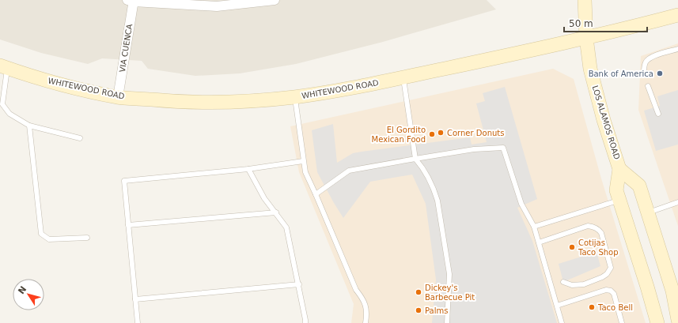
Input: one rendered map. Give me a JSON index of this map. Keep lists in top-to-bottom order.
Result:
{
  "streets": {
    "main road": ["WHITEWOOD ROAD", "LOS ALAMOS ROAD"],
    "street": ["VIA CUENCA"]
  },
  "crossings": [
    ["VIA CUENCA", "WHITEWOOD ROAD"],
    ["WHITEWOOD ROAD", "LOS ALAMOS ROAD"]
  ],
  "places": [
    "Bank of America",
    "Corner Donuts",
    "El Gordito Mexican Food",
    "Cotijas Taco Shop",
    "Dickey's Barbecue Pit",
    "Taco Bell",
    "Palms"
  ],
  "scale_bar": "50 m",
  "north": "top left"
}
